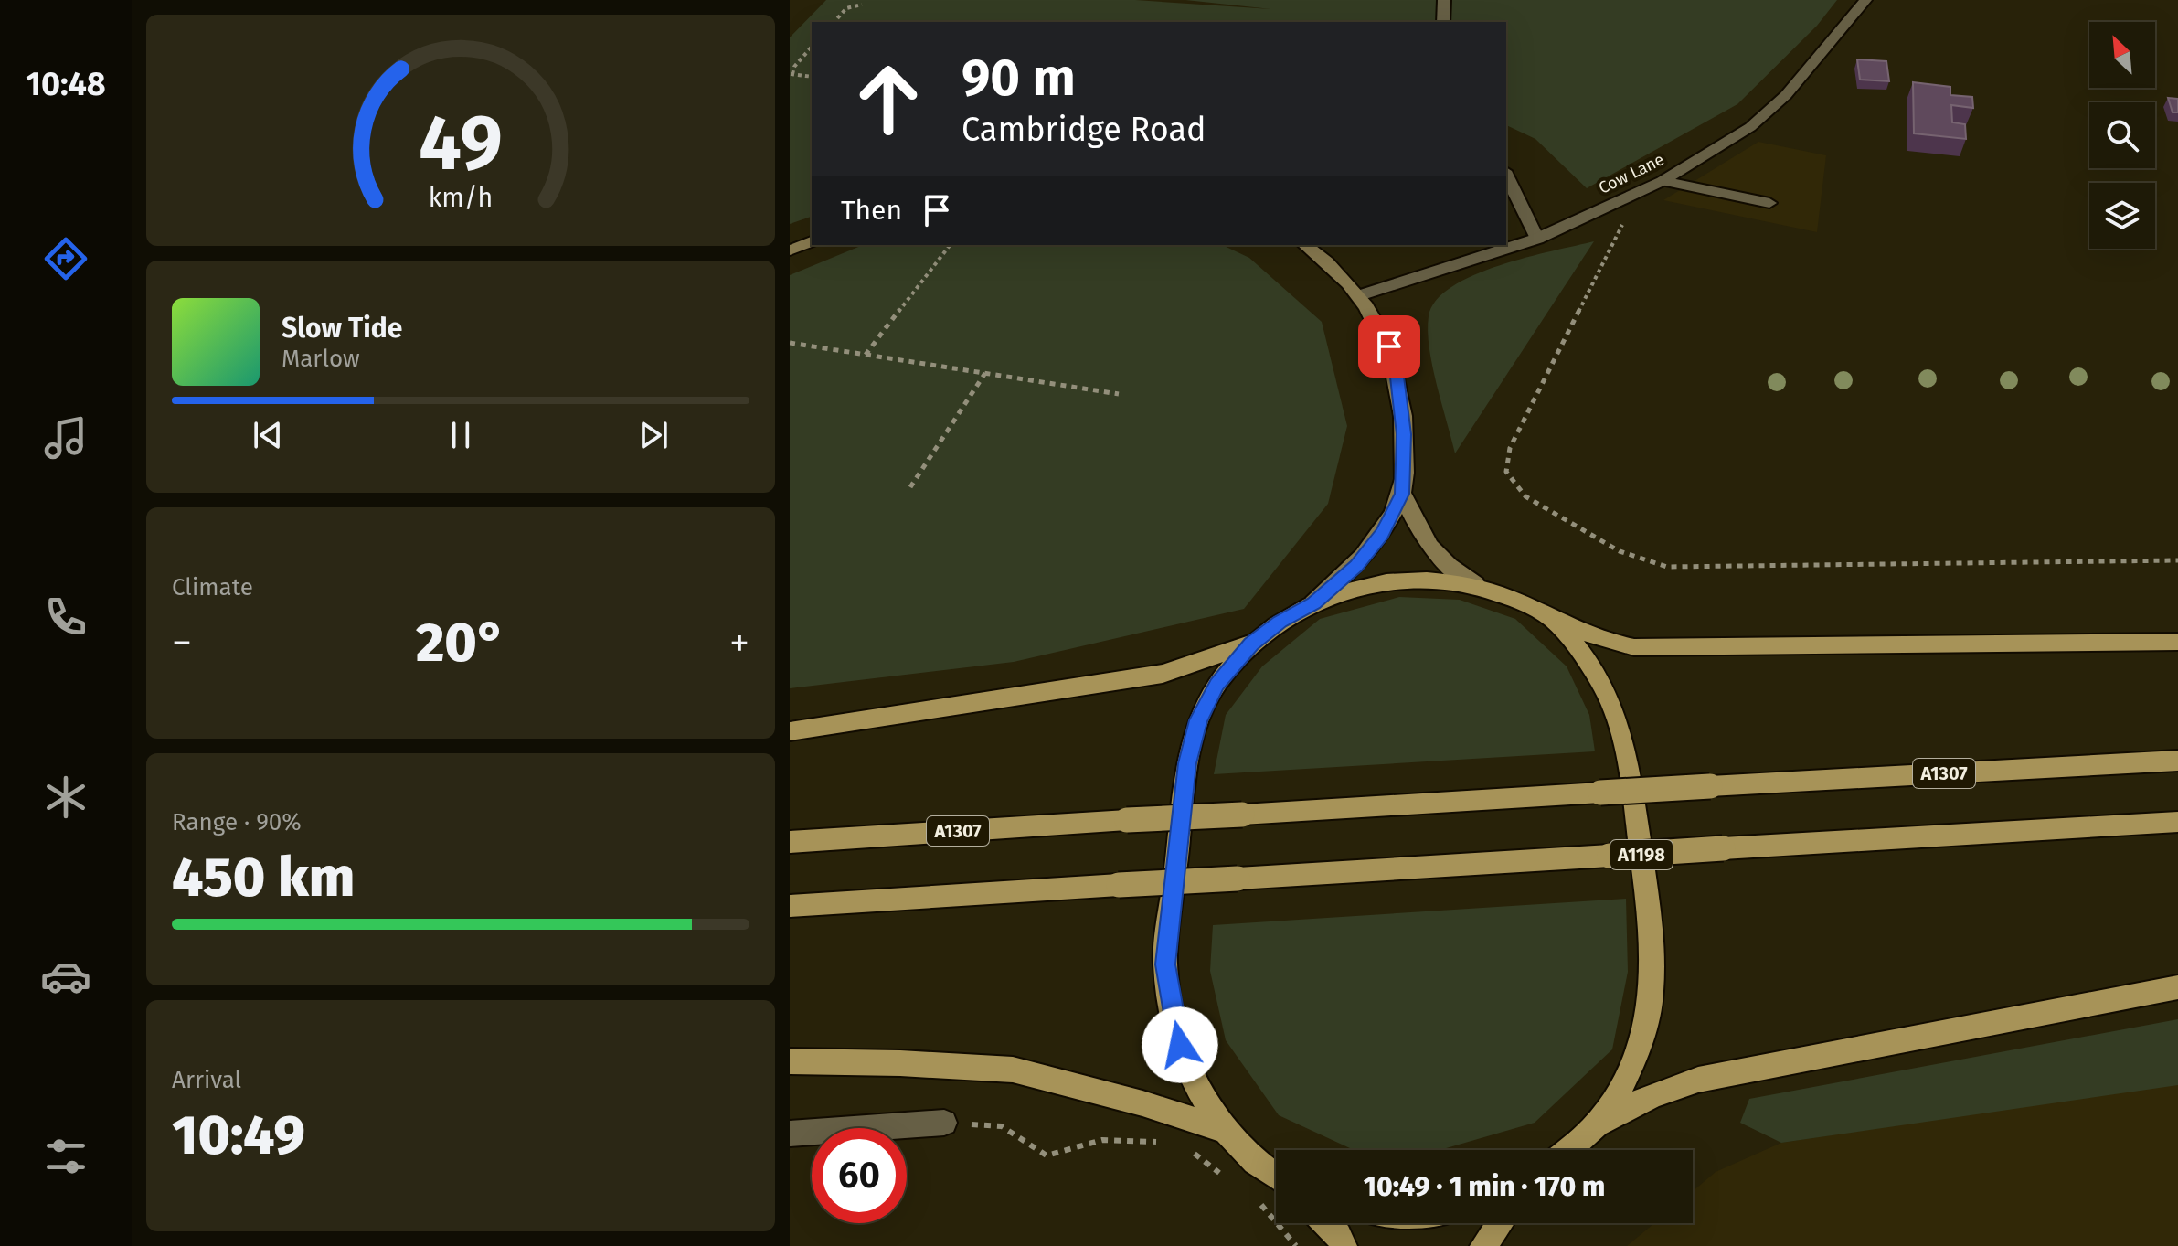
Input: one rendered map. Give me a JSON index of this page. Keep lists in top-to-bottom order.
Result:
{
  "streets": {
    "main road": ["A1307", "A1198"],
    "street": ["Cow Lane"]
  },
  "north": "top left",
  "page": {
    "tabs": "10:48",
    "turn": ["90 m", "Cambridge Road"],
    "then": "Then",
    "song": ["Slow Tide", "Marlow"],
    "tile": [
      "Climate",
      ["Range · 90%", "450 km"],
      ["Arrival", "10:49"]
    ],
    "heat": ["−", "20°", "+"],
    "limit": "60",
    "trip": "10:49 · 1 min · 170 m",
    "gauge": ["49", "km/h"]
  }
}
